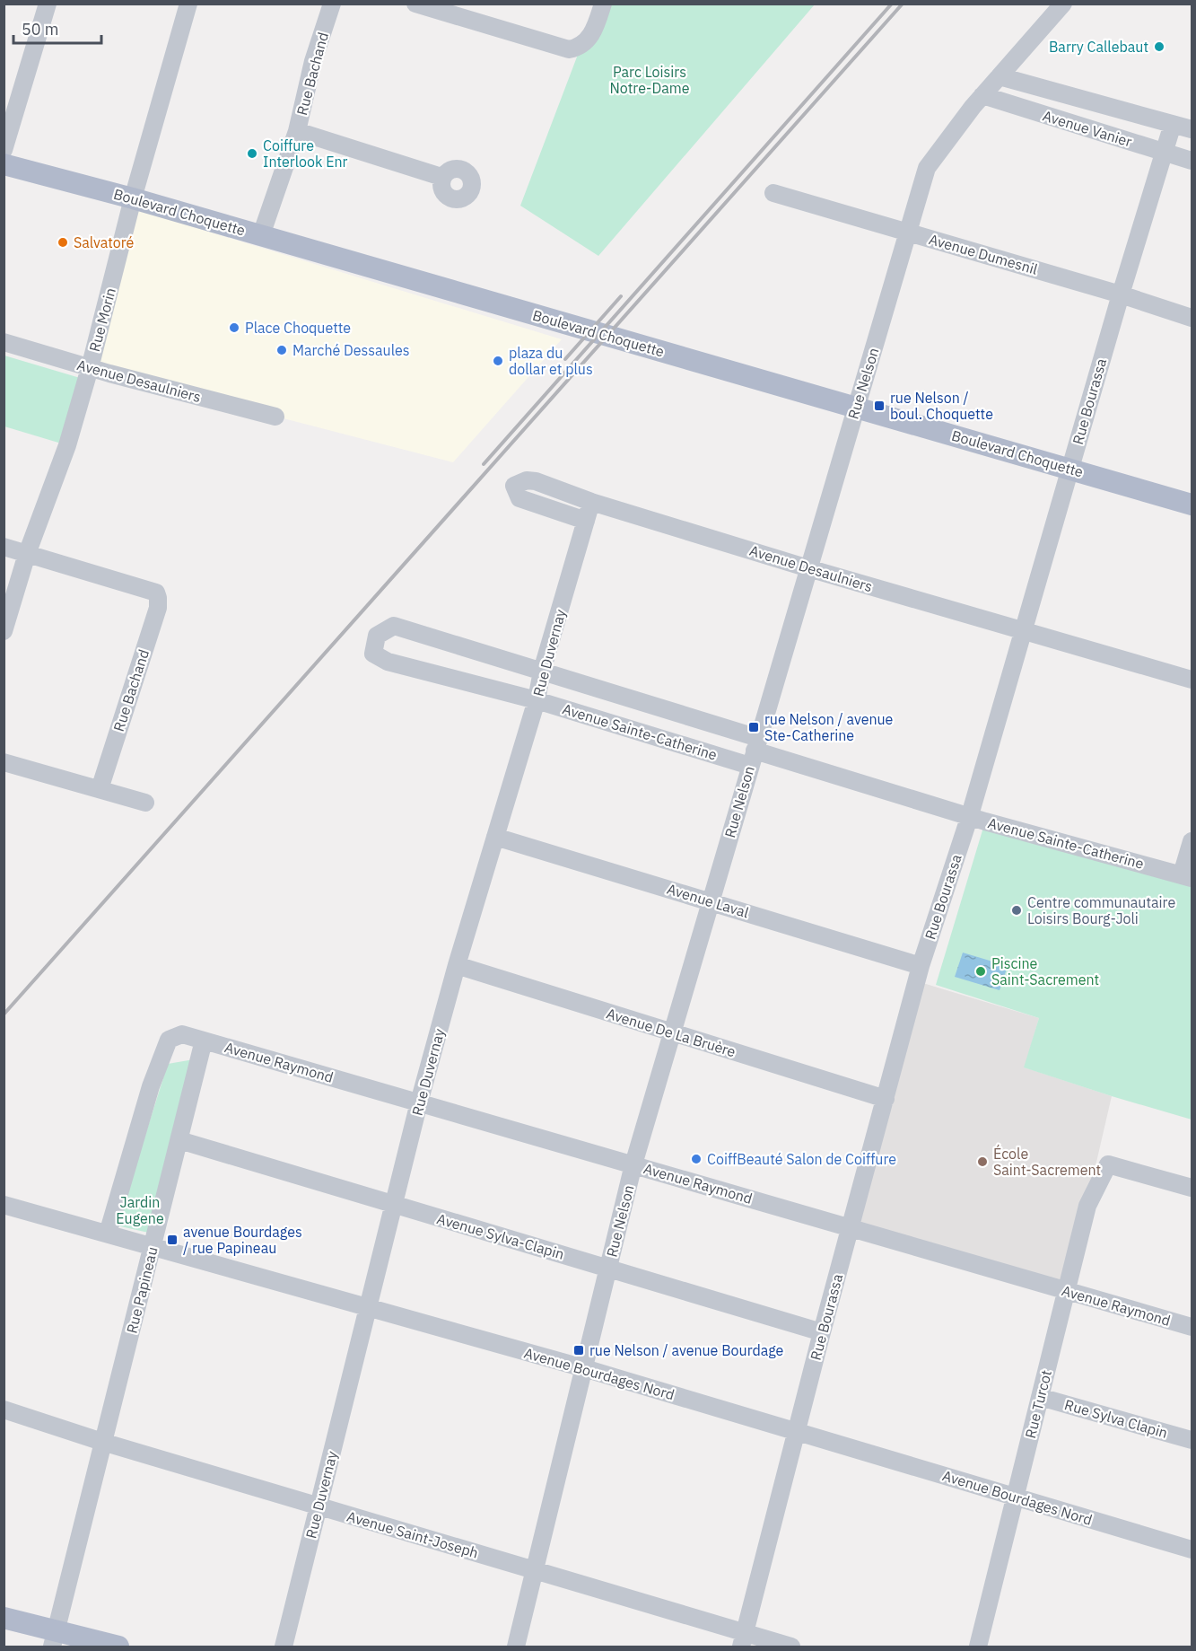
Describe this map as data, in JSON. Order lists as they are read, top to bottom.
{
  "streets": {
    "main road": ["Boulevard Choquette"],
    "street": [
      "Rue Bachand",
      "Avenue Vanier",
      "Avenue Dumesnil",
      "Rue Morin",
      "Avenue Desaulniers",
      "Rue Nelson",
      "Rue Bourassa",
      "Rue Duvernay",
      "Avenue Sainte-Catherine",
      "Avenue Laval",
      "Avenue De La Bruère",
      "Avenue Raymond",
      "Avenue Sylva-Clapin",
      "Rue Papineau",
      "Avenue Bourdages Nord",
      "Rue Turcot",
      "Rue Sylva Clapin",
      "Avenue Saint-Joseph"
    ]
  },
  "crossings": [
    ["Rue Bachand", "Boulevard Choquette"],
    ["Rue Bachand", "Rue Morin"],
    ["Avenue Vanier", "Rue Nelson"],
    ["Avenue Vanier", "Rue Bourassa"],
    ["Boulevard Choquette", "Rue Morin"],
    ["Boulevard Choquette", "Rue Nelson"],
    ["Boulevard Choquette", "Rue Bourassa"],
    ["Avenue Dumesnil", "Rue Nelson"],
    ["Avenue Dumesnil", "Rue Bourassa"],
    ["Rue Morin", "Avenue Desaulniers"],
    ["Avenue Desaulniers", "Rue Nelson"],
    ["Avenue Desaulniers", "Rue Bourassa"],
    ["Avenue Desaulniers", "Rue Duvernay"],
    ["Rue Nelson", "Avenue Sainte-Catherine"],
    ["Rue Nelson", "Avenue Laval"],
    ["Rue Nelson", "Avenue De La Bruère"],
    ["Rue Nelson", "Avenue Raymond"],
    ["Rue Nelson", "Avenue Sylva-Clapin"],
    ["Rue Nelson", "Avenue Bourdages Nord"],
    ["Rue Nelson", "Avenue Saint-Joseph"],
    ["Rue Bourassa", "Avenue Sainte-Catherine"],
    ["Rue Bourassa", "Avenue Laval"],
    ["Rue Bourassa", "Avenue De La Bruère"],
    ["Rue Bourassa", "Avenue Raymond"],
    ["Rue Bourassa", "Avenue Sylva-Clapin"],
    ["Rue Bourassa", "Avenue Bourdages Nord"],
    ["Rue Bourassa", "Avenue Saint-Joseph"],
    ["Rue Duvernay", "Avenue Sainte-Catherine"],
    ["Rue Duvernay", "Avenue Laval"],
    ["Rue Duvernay", "Avenue De La Bruère"],
    ["Rue Duvernay", "Avenue Raymond"],
    ["Rue Duvernay", "Avenue Sylva-Clapin"],
    ["Rue Duvernay", "Avenue Bourdages Nord"],
    ["Rue Duvernay", "Avenue Saint-Joseph"],
    ["Avenue Raymond", "Rue Papineau"],
    ["Avenue Raymond", "Rue Turcot"],
    ["Avenue Sylva-Clapin", "Rue Papineau"],
    ["Rue Papineau", "Avenue Bourdages Nord"],
    ["Rue Papineau", "Avenue Saint-Joseph"],
    ["Avenue Bourdages Nord", "Rue Turcot"],
    ["Rue Turcot", "Rue Sylva Clapin"]
  ],
  "parks": ["Parc Loisirs Notre-Dame", "Jardin Eugene"],
  "places": {
    "other": [
      "Barry Callebaut",
      "Coiffure Interlook Enr",
      "Salvatoré",
      "Place Choquette",
      "Marché Dessaules",
      "plaza du dollar et plus",
      "Centre communautaire Loisirs Bourg-Joli",
      "Piscine Saint-Sacrement",
      "CoiffBeauté Salon de Coiffure",
      "École Saint-Sacrement"
    ],
    "transit": [
      "rue Nelson / boul. Choquette",
      "rue Nelson / avenue Ste-Catherine",
      "avenue Bourdages / rue Papineau",
      "rue Nelson / avenue Bourdage"
    ]
  },
  "scale_bar": "50 m"
}
